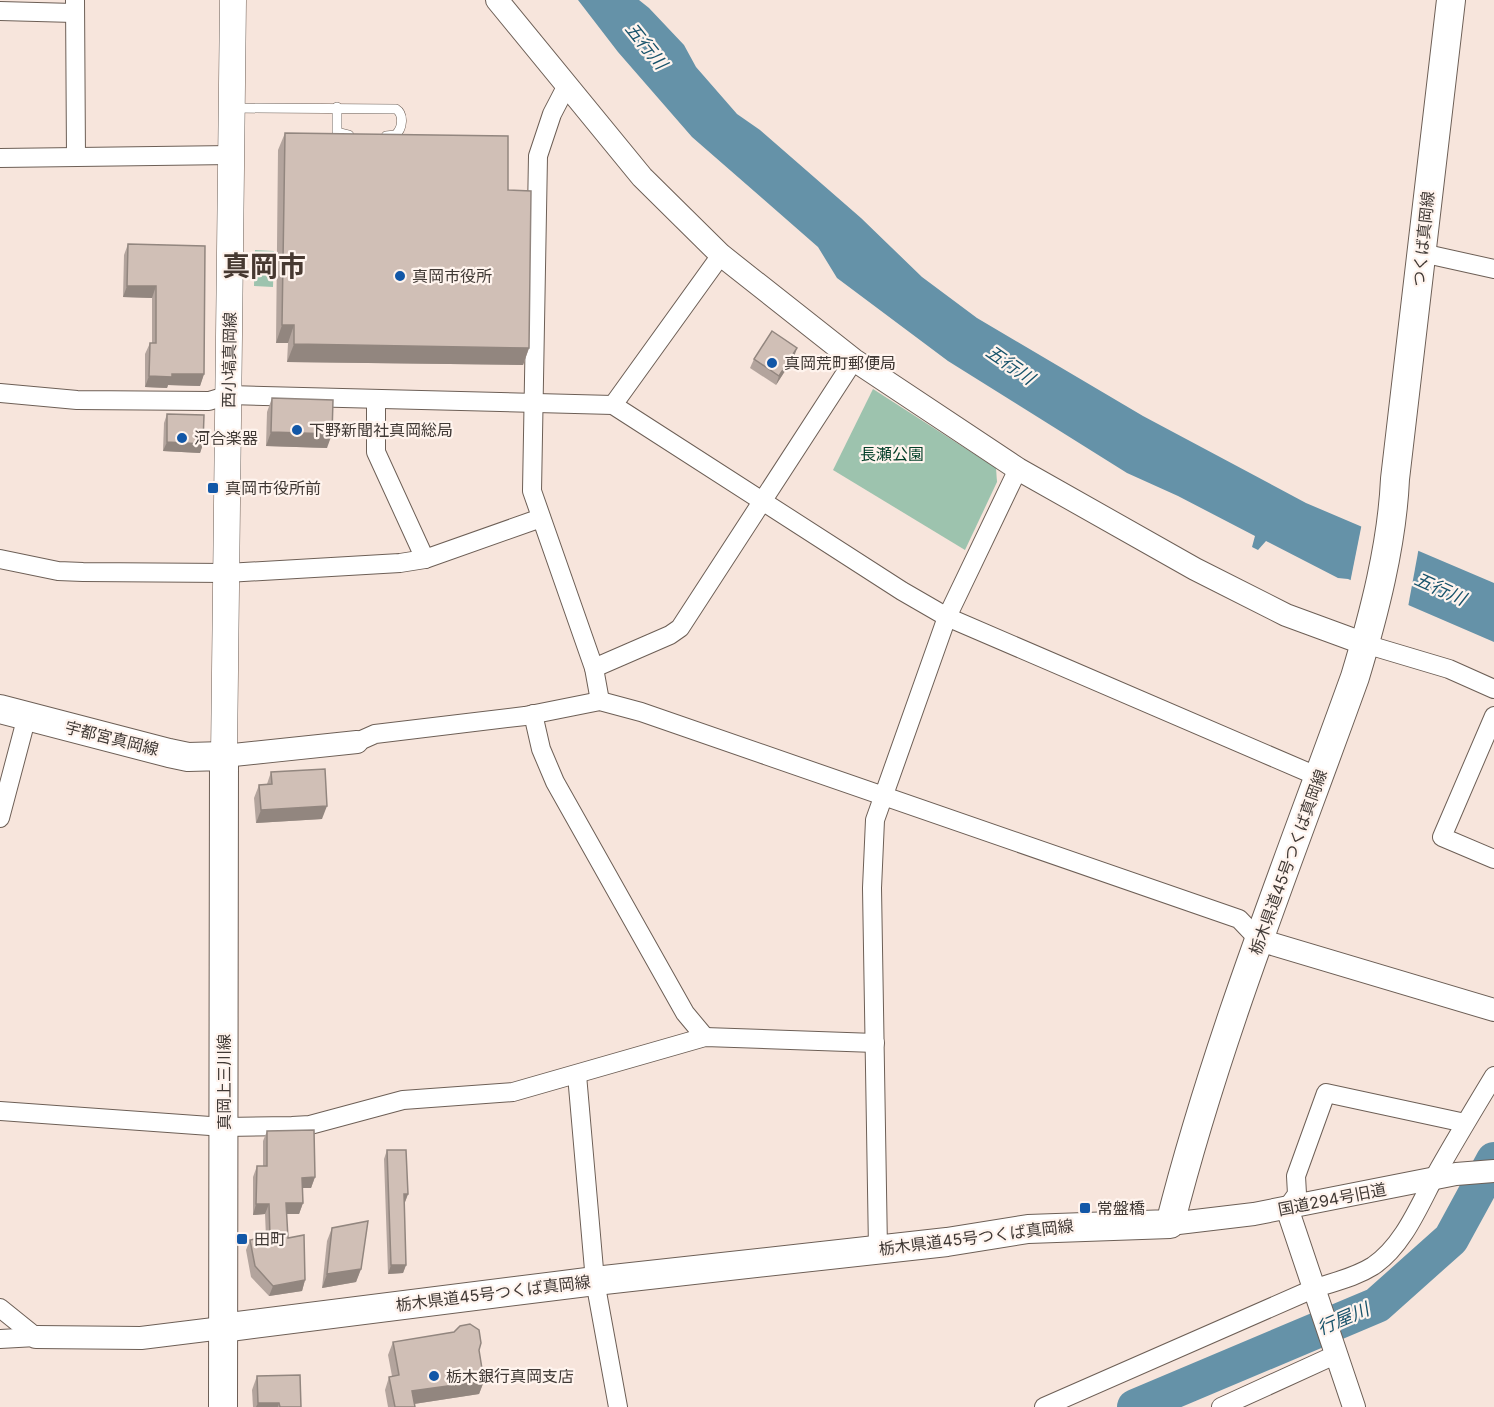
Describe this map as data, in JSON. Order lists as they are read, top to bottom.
{
  "streets": {
    "main road": [
      "つくば真岡線",
      "西小塙真岡線",
      "宇都宮真岡線",
      "栃木県道45号つくば真岡線",
      "真岡上三川線"
    ],
    "street": ["国道294号旧道"]
  },
  "crossings": [
    ["つくば真岡線", "栃木県道45号つくば真岡線"],
    ["西小塙真岡線", "宇都宮真岡線"],
    ["西小塙真岡線", "真岡上三川線"],
    ["宇都宮真岡線", "真岡上三川線"],
    ["栃木県道45号つくば真岡線", "真岡上三川線"],
    ["栃木県道45号つくば真岡線", "国道294号旧道"]
  ],
  "districts": ["真岡市"],
  "water": ["五行川", "行屋川"],
  "parks": ["長瀬公園"],
  "places": {
    "other": [
      "真岡市役所",
      "真岡荒町郵便局",
      "下野新聞社真岡総局",
      "河合楽器",
      "栃木銀行真岡支店"
    ],
    "transit": ["真岡市役所前", "常盤橋", "田町"]
  }
}
